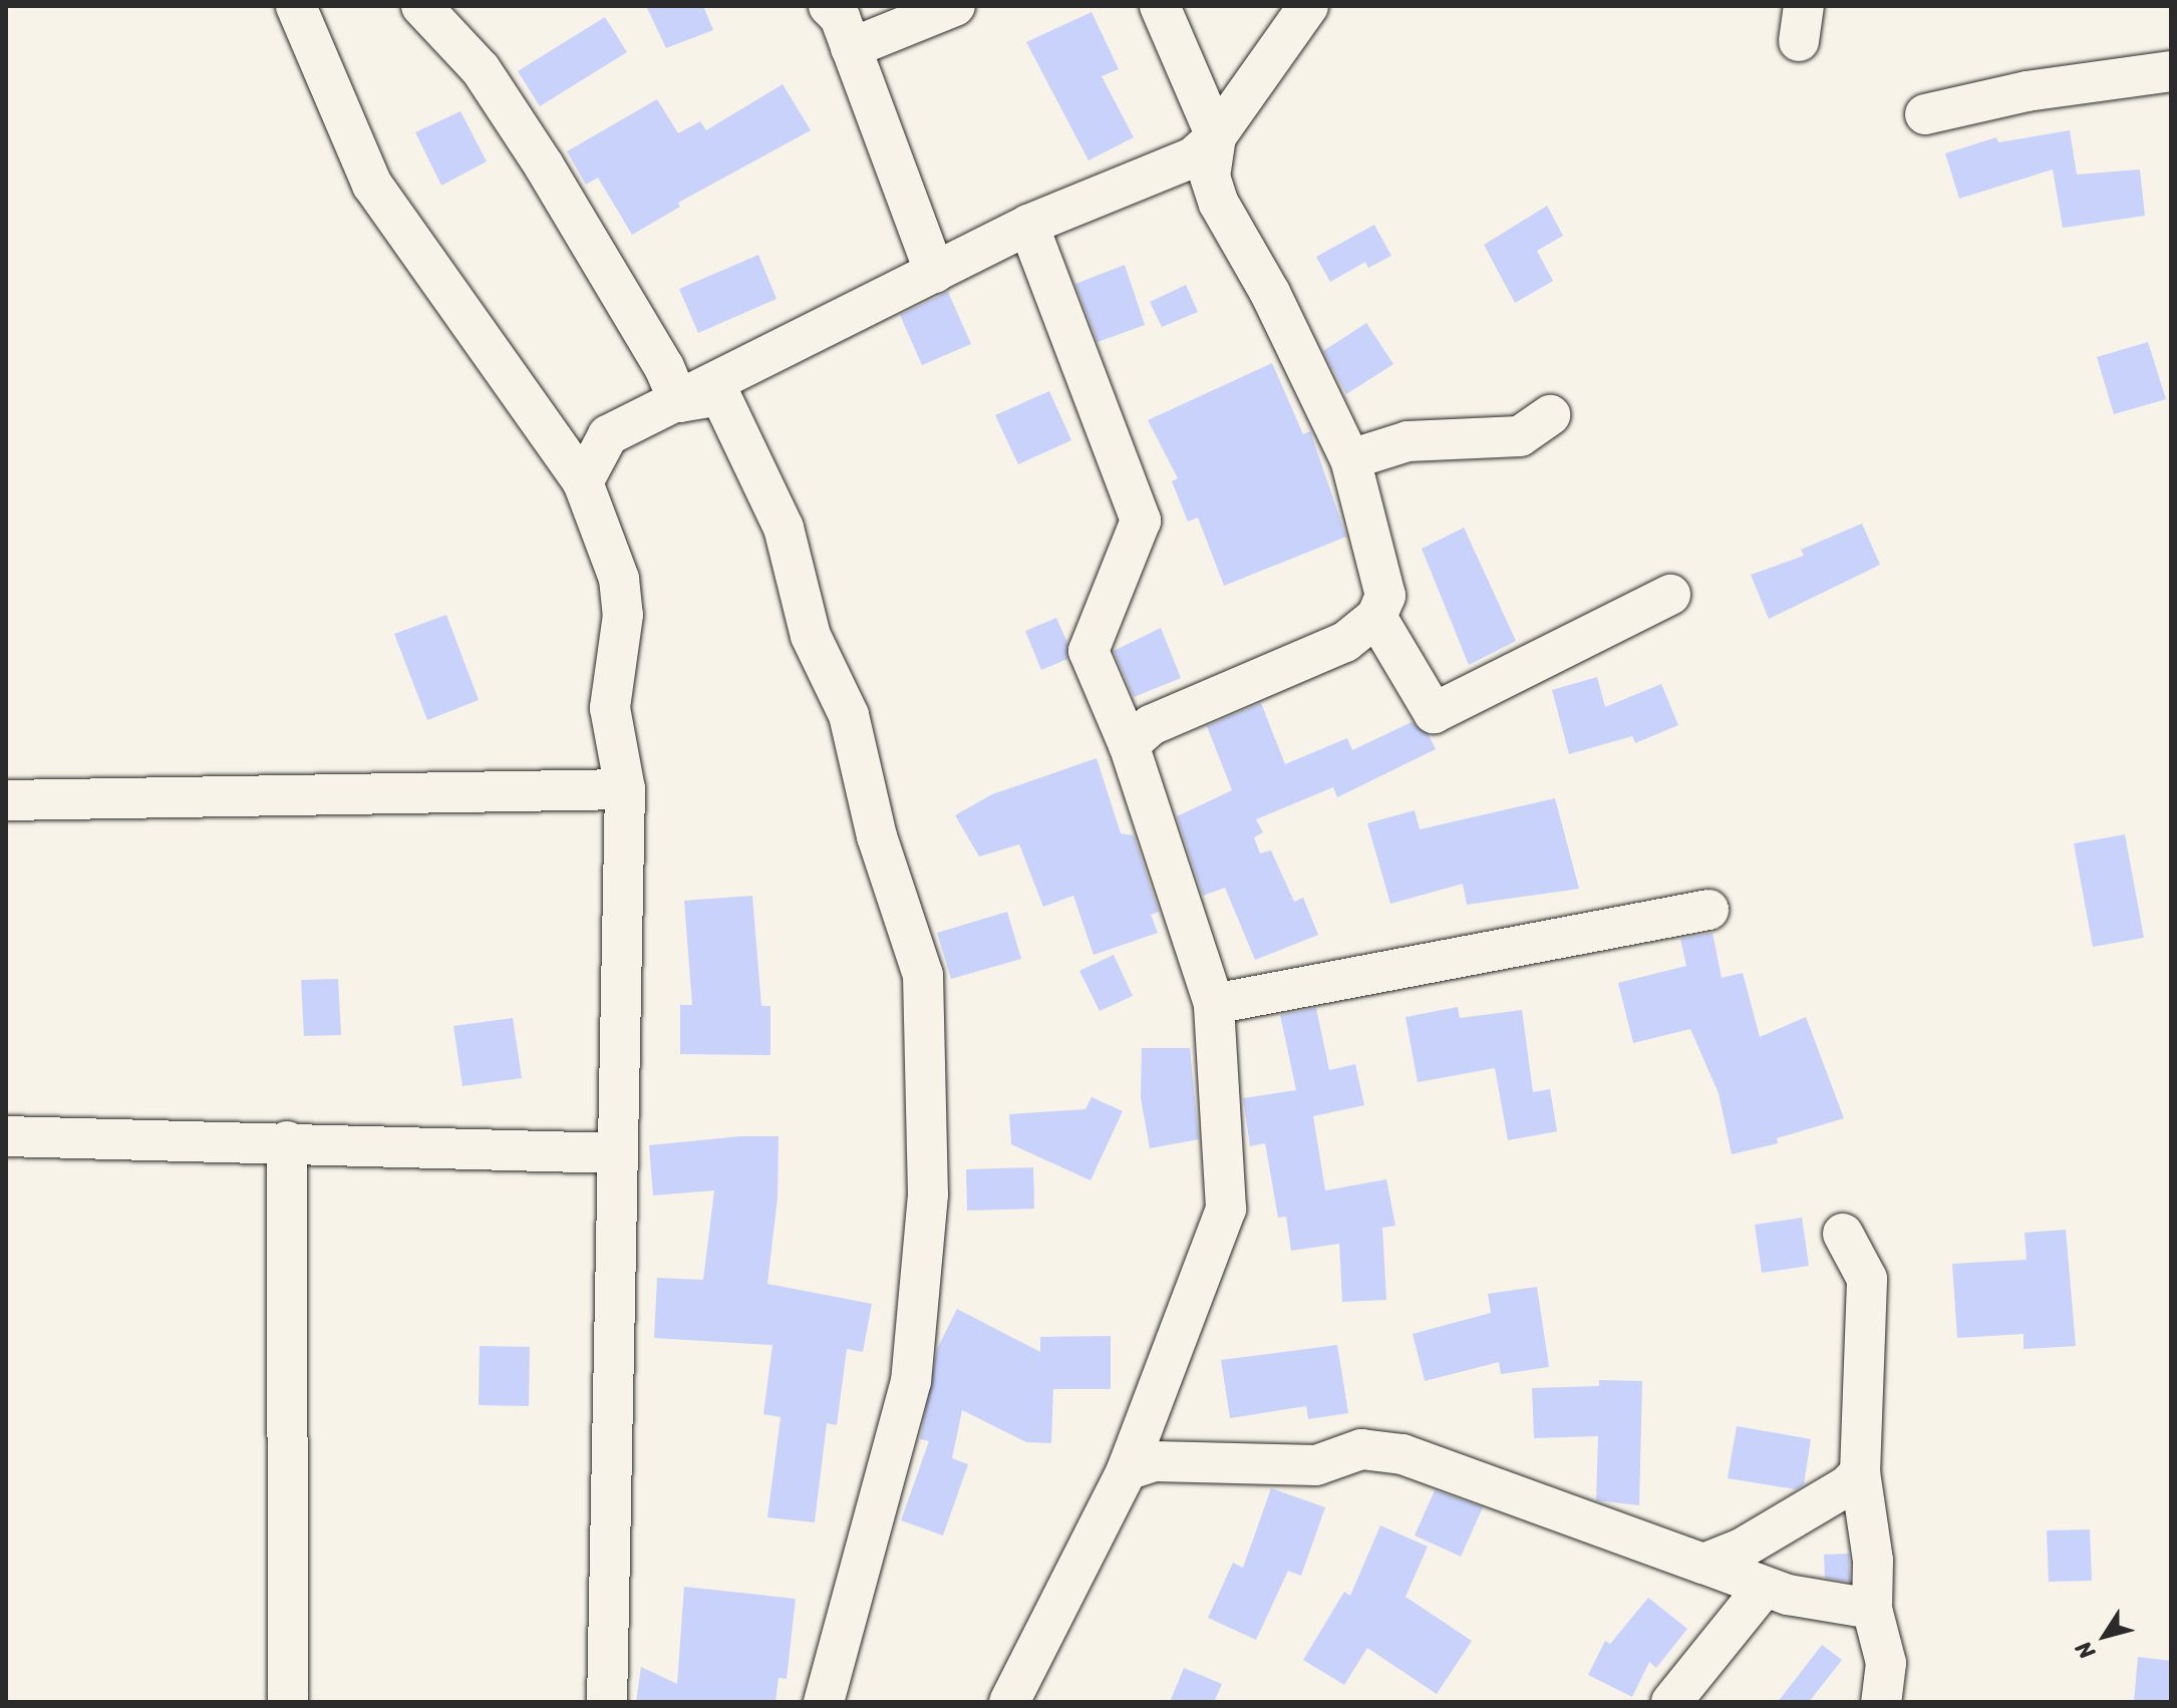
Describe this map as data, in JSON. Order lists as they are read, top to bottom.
{
  "north": "bottom left"
}
